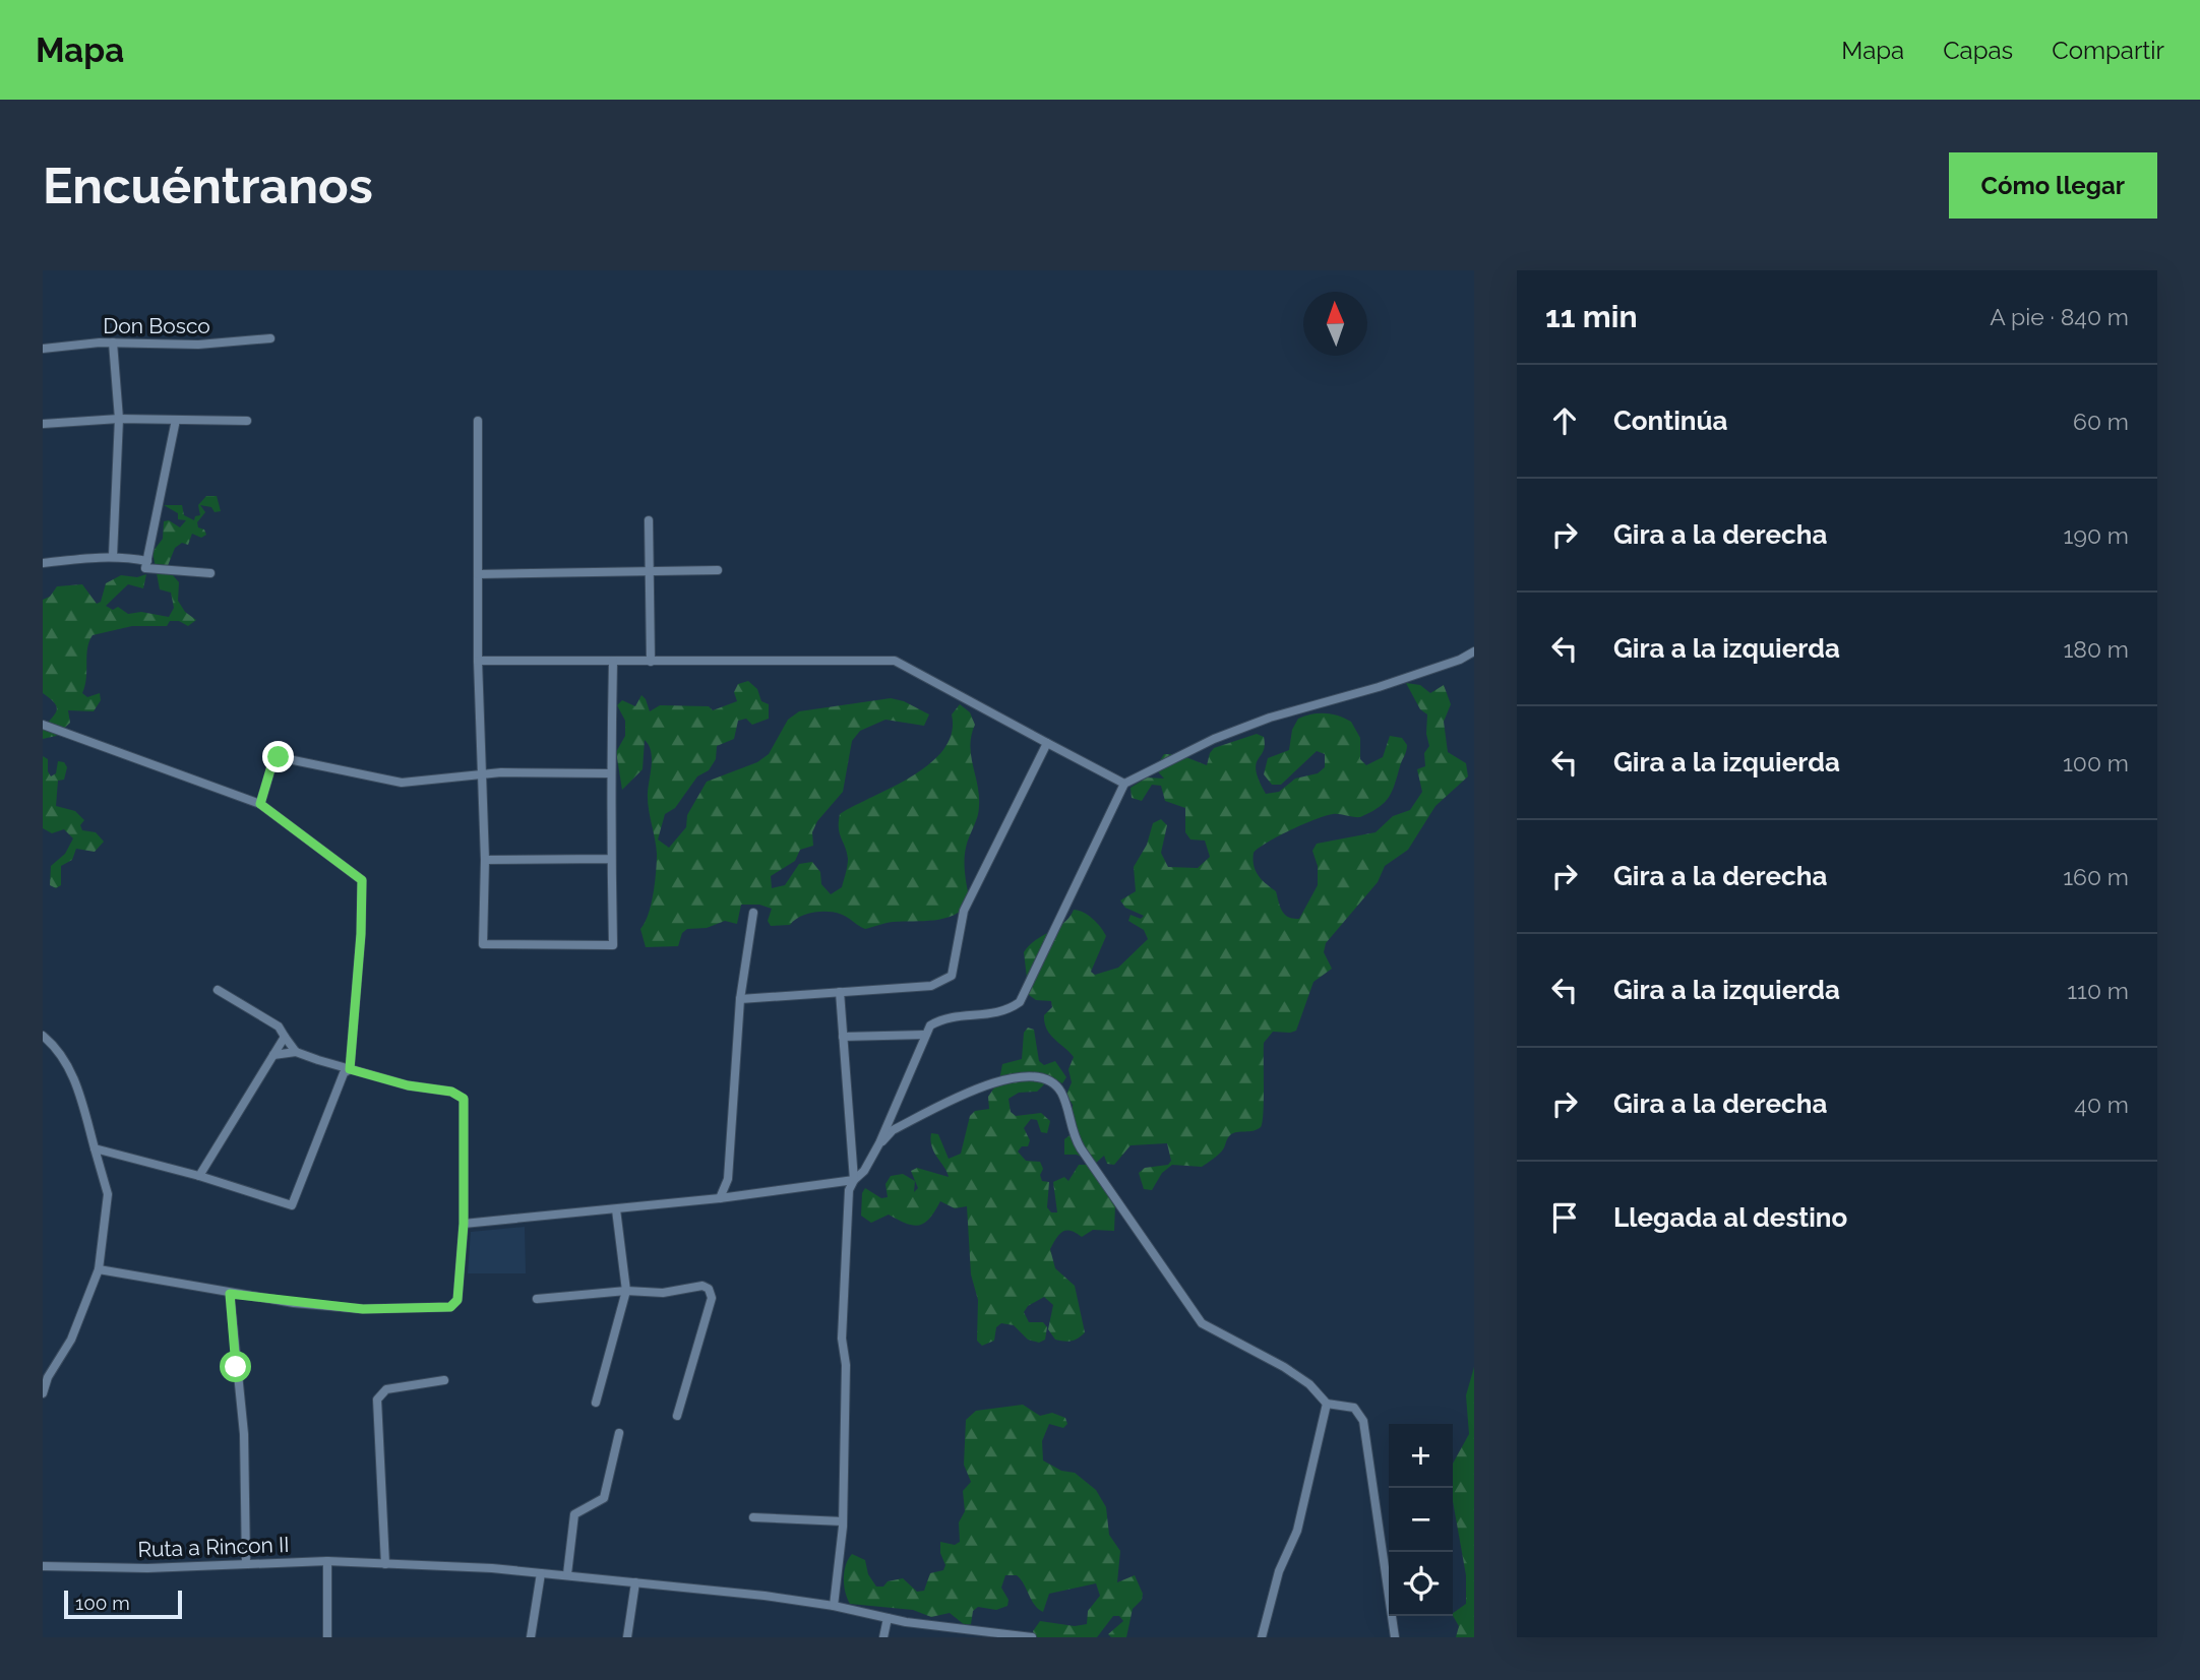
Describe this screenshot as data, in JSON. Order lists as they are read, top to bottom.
{
  "streets": {
    "street": ["Don Bosco", "Ruta a Rincon II"]
  },
  "scale_bar": "100 m",
  "north": "top",
  "page": {
    "header": "Mapa",
    "nav": ["Mapa", "Capas", "Compartir"],
    "buttons": "Cómo llegar",
    "title": "Encuéntranos",
    "heading": ["11 min", "A pie · 840 m"],
    "list": [
      ["Continúa", "60 m"],
      ["Gira a la derecha", "190 m"],
      ["Gira a la izquierda", "180 m"],
      ["Gira a la izquierda", "100 m"],
      ["Gira a la derecha", "160 m"],
      ["Gira a la izquierda", "110 m"],
      ["Gira a la derecha", "40 m"],
      "Llegada al destino"
    ],
    "map_buttons": ["+", "−"],
    "scale": "100 m"
  }
}
